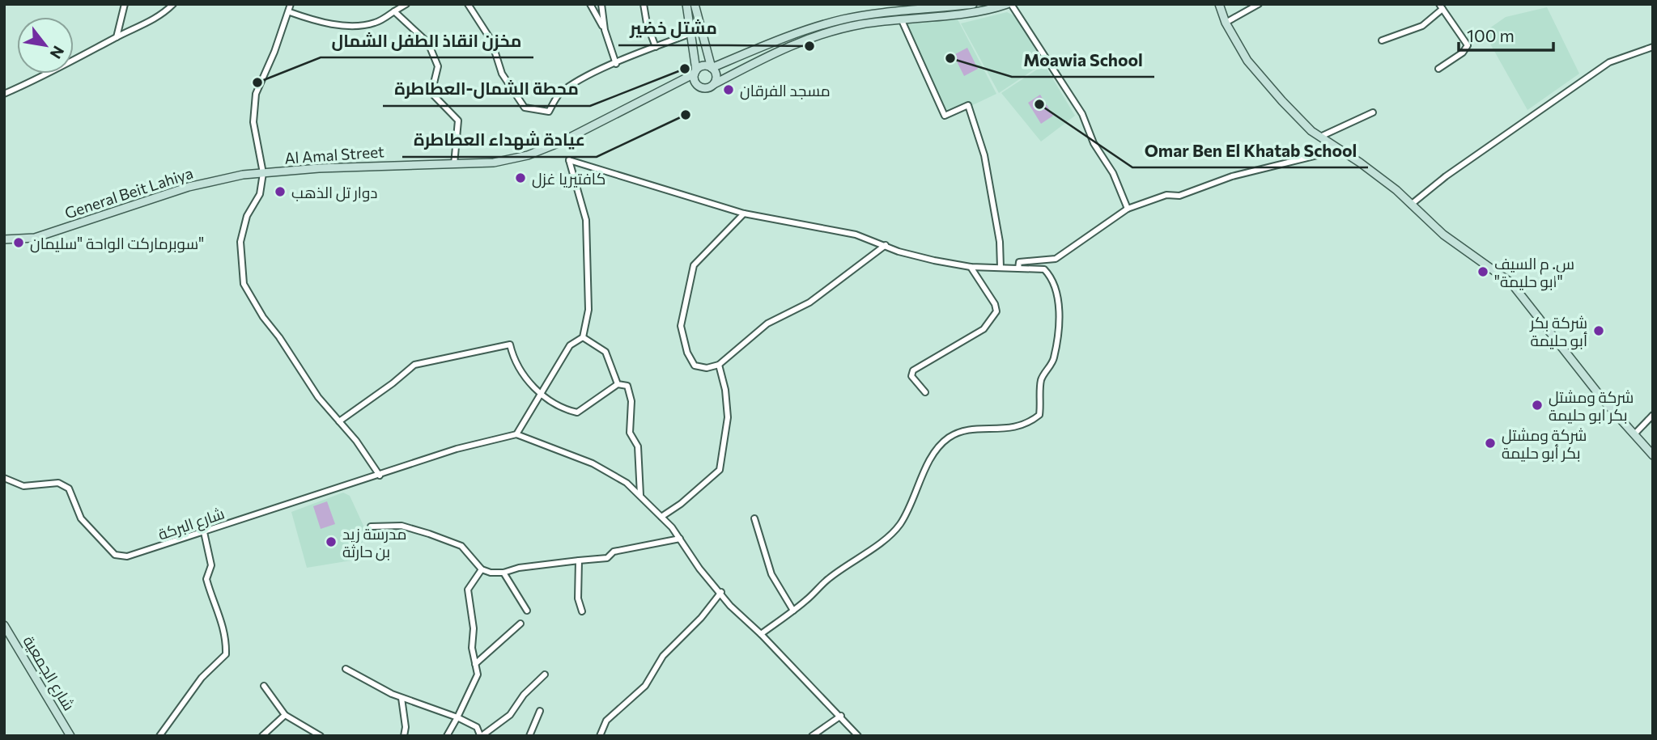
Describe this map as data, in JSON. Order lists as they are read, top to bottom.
{
  "streets": {
    "main road": ["Al Amal Street", "General Beit Lahiya", "شارع الجمعية"],
    "street": ["شارع البركة"]
  },
  "crossings": [
    ["Al Amal Street", "General Beit Lahiya"]
  ],
  "places": [
    "مشتل خضير",
    "Moawia School",
    "محطة الشمال-العطاطرة",
    "مخزن انقاذ الطفل الشمال",
    "مسجد الفرقان",
    "Omar Ben El Khatab School",
    "عيادة شهداء العطاطرة",
    "كافتيريا غزل",
    "دوار تل الذهب",
    "سوبرماركت الواحة \"سليمان\"",
    "س. م السيف \"ابو حليمة\"",
    "شركة بكر أبو حليمة",
    "شركة ومشتل بكر ابو حليمة",
    "شركة ومشتل بكر أبو حليمة",
    "مدرسة زيد بن حارثة"
  ],
  "scale_bar": "100 m",
  "north": "bottom right"
}
